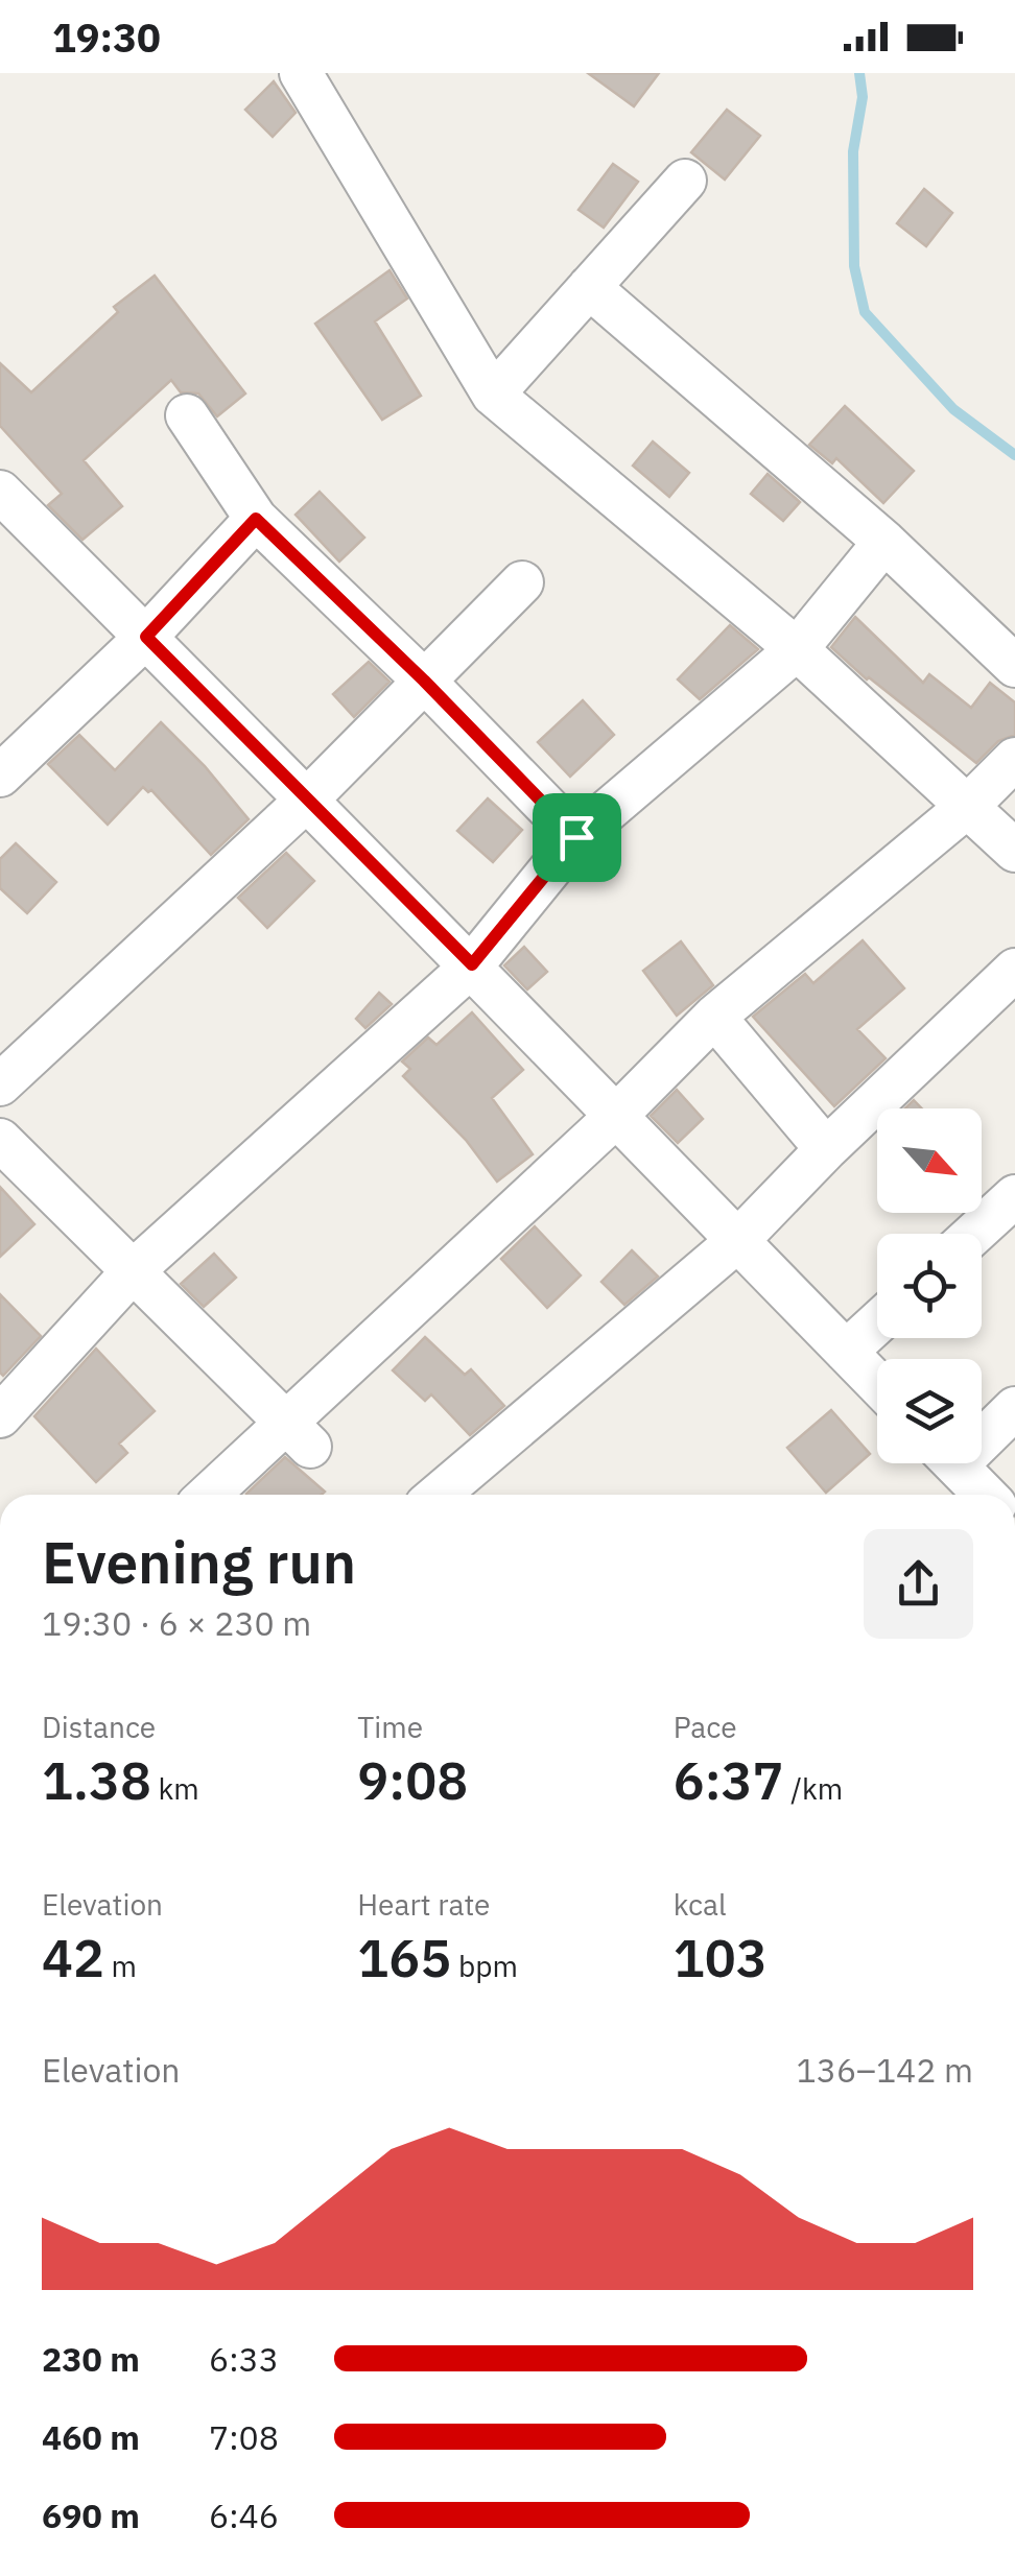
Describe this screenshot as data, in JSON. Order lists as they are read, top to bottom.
{
  "north": "bottom right",
  "page": {
    "status": "19:30",
    "heading": ["Evening run", "19:30 · 6 × 230 m"],
    "stats": [
      ["Distance", "1.38 km"],
      ["Time", "9:08"],
      ["Pace", "6:37 /km"],
      ["Elevation", "42 m"],
      ["Heart rate", "165 bpm"],
      ["kcal", "103"]
    ],
    "chart": ["Elevation", "136–142 m"],
    "list": [
      {
        "name": "230 m",
        "note": "6:33"
      },
      {
        "name": "460 m",
        "note": "7:08"
      },
      {
        "name": "690 m",
        "note": "6:46"
      }
    ]
  }
}
